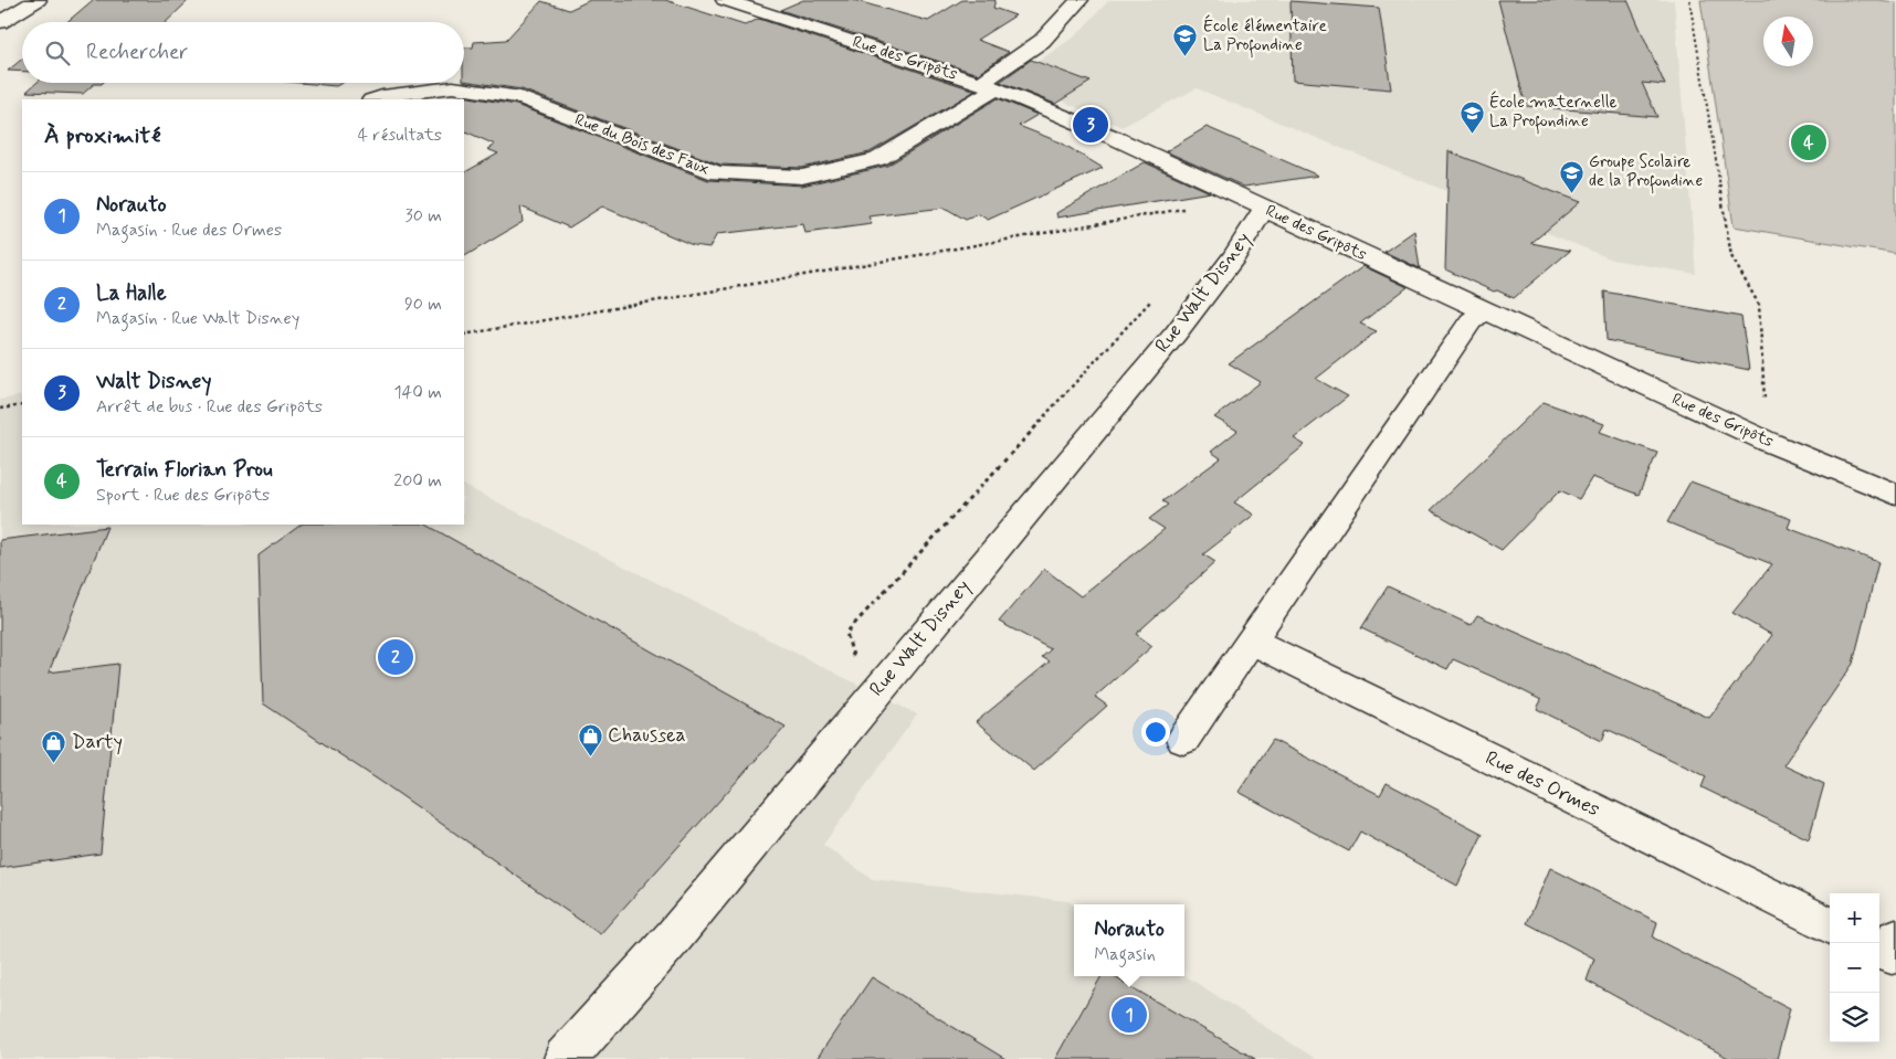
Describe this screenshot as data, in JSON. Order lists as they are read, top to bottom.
{
  "streets": {
    "street": [
      "Rue des Gripôts",
      "Rue du Bois des Faux",
      "Rue Walt Disney",
      "Rue des Ormes"
    ]
  },
  "crossings": [
    ["Rue des Gripôts", "Rue du Bois des Faux"],
    ["Rue des Gripôts", "Rue Walt Disney"]
  ],
  "places": {
    "school or university": ["École élémentaire La Profondine", "École maternelle La Profondine", "Groupe Scolaire de la Profondine"],
    "shop": ["Chaussea", "Darty"]
  },
  "north": "top",
  "page": {
    "search": "Rechercher",
    "heading": ["À proximité", "4 résultats"],
    "pins": [
      "3",
      "4",
      "2",
      "1"
    ],
    "list": [
      {
        "mark": "1",
        "name": "Norauto",
        "note": "Magasin · Rue des Ormes",
        "value": "30 m"
      },
      {
        "mark": "2",
        "name": "La Halle",
        "note": "Magasin · Rue Walt Disney",
        "value": "90 m"
      },
      {
        "mark": "3",
        "name": "Walt Disney",
        "note": "Arrêt de bus · Rue des Gripôts",
        "value": "140 m"
      },
      {
        "mark": "4",
        "name": "Terrain Florian Prou",
        "note": "Sport · Rue des Gripôts",
        "value": "200 m"
      }
    ],
    "map_buttons": ["+", "−"],
    "popup": ["Norauto", "Magasin"]
  }
}
